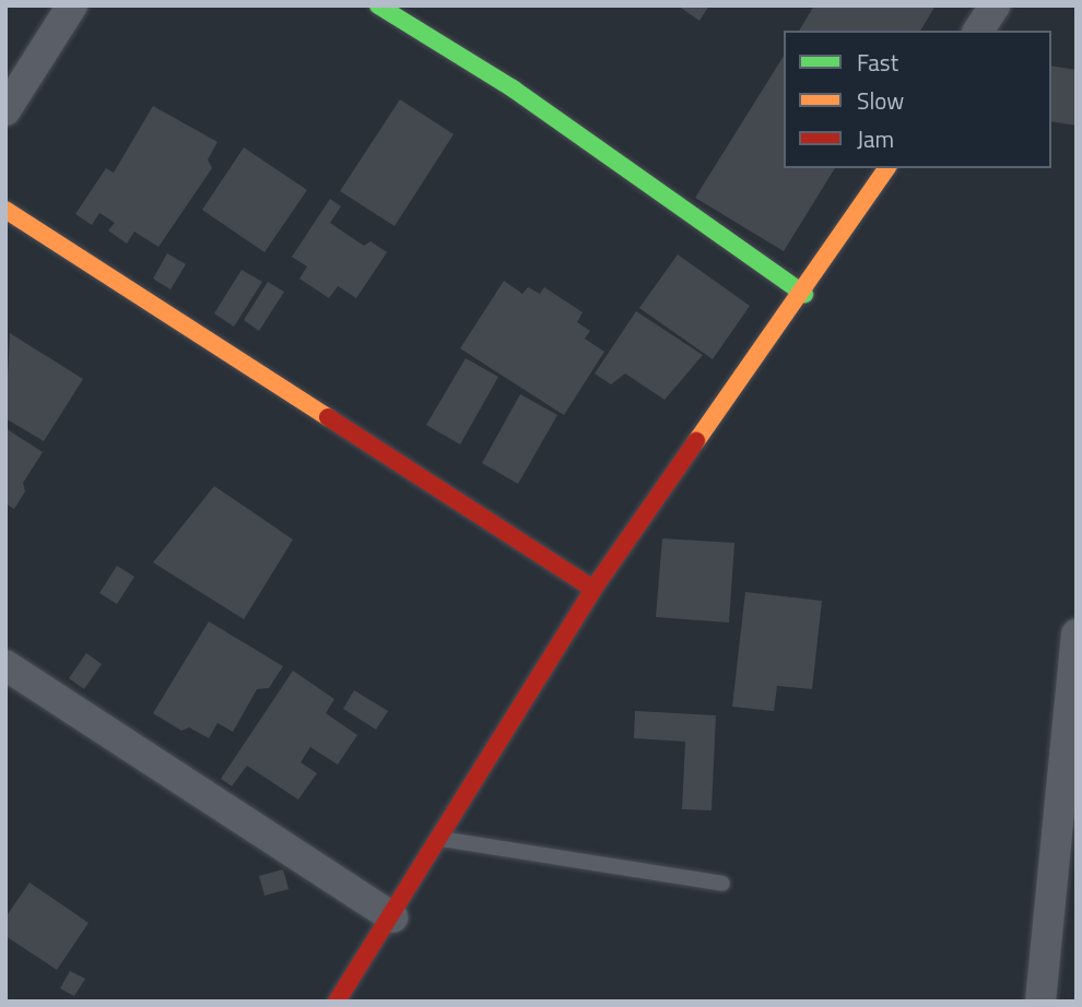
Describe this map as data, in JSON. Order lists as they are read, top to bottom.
{
  "legend": ["Fast", "Slow", "Jam"]
}
